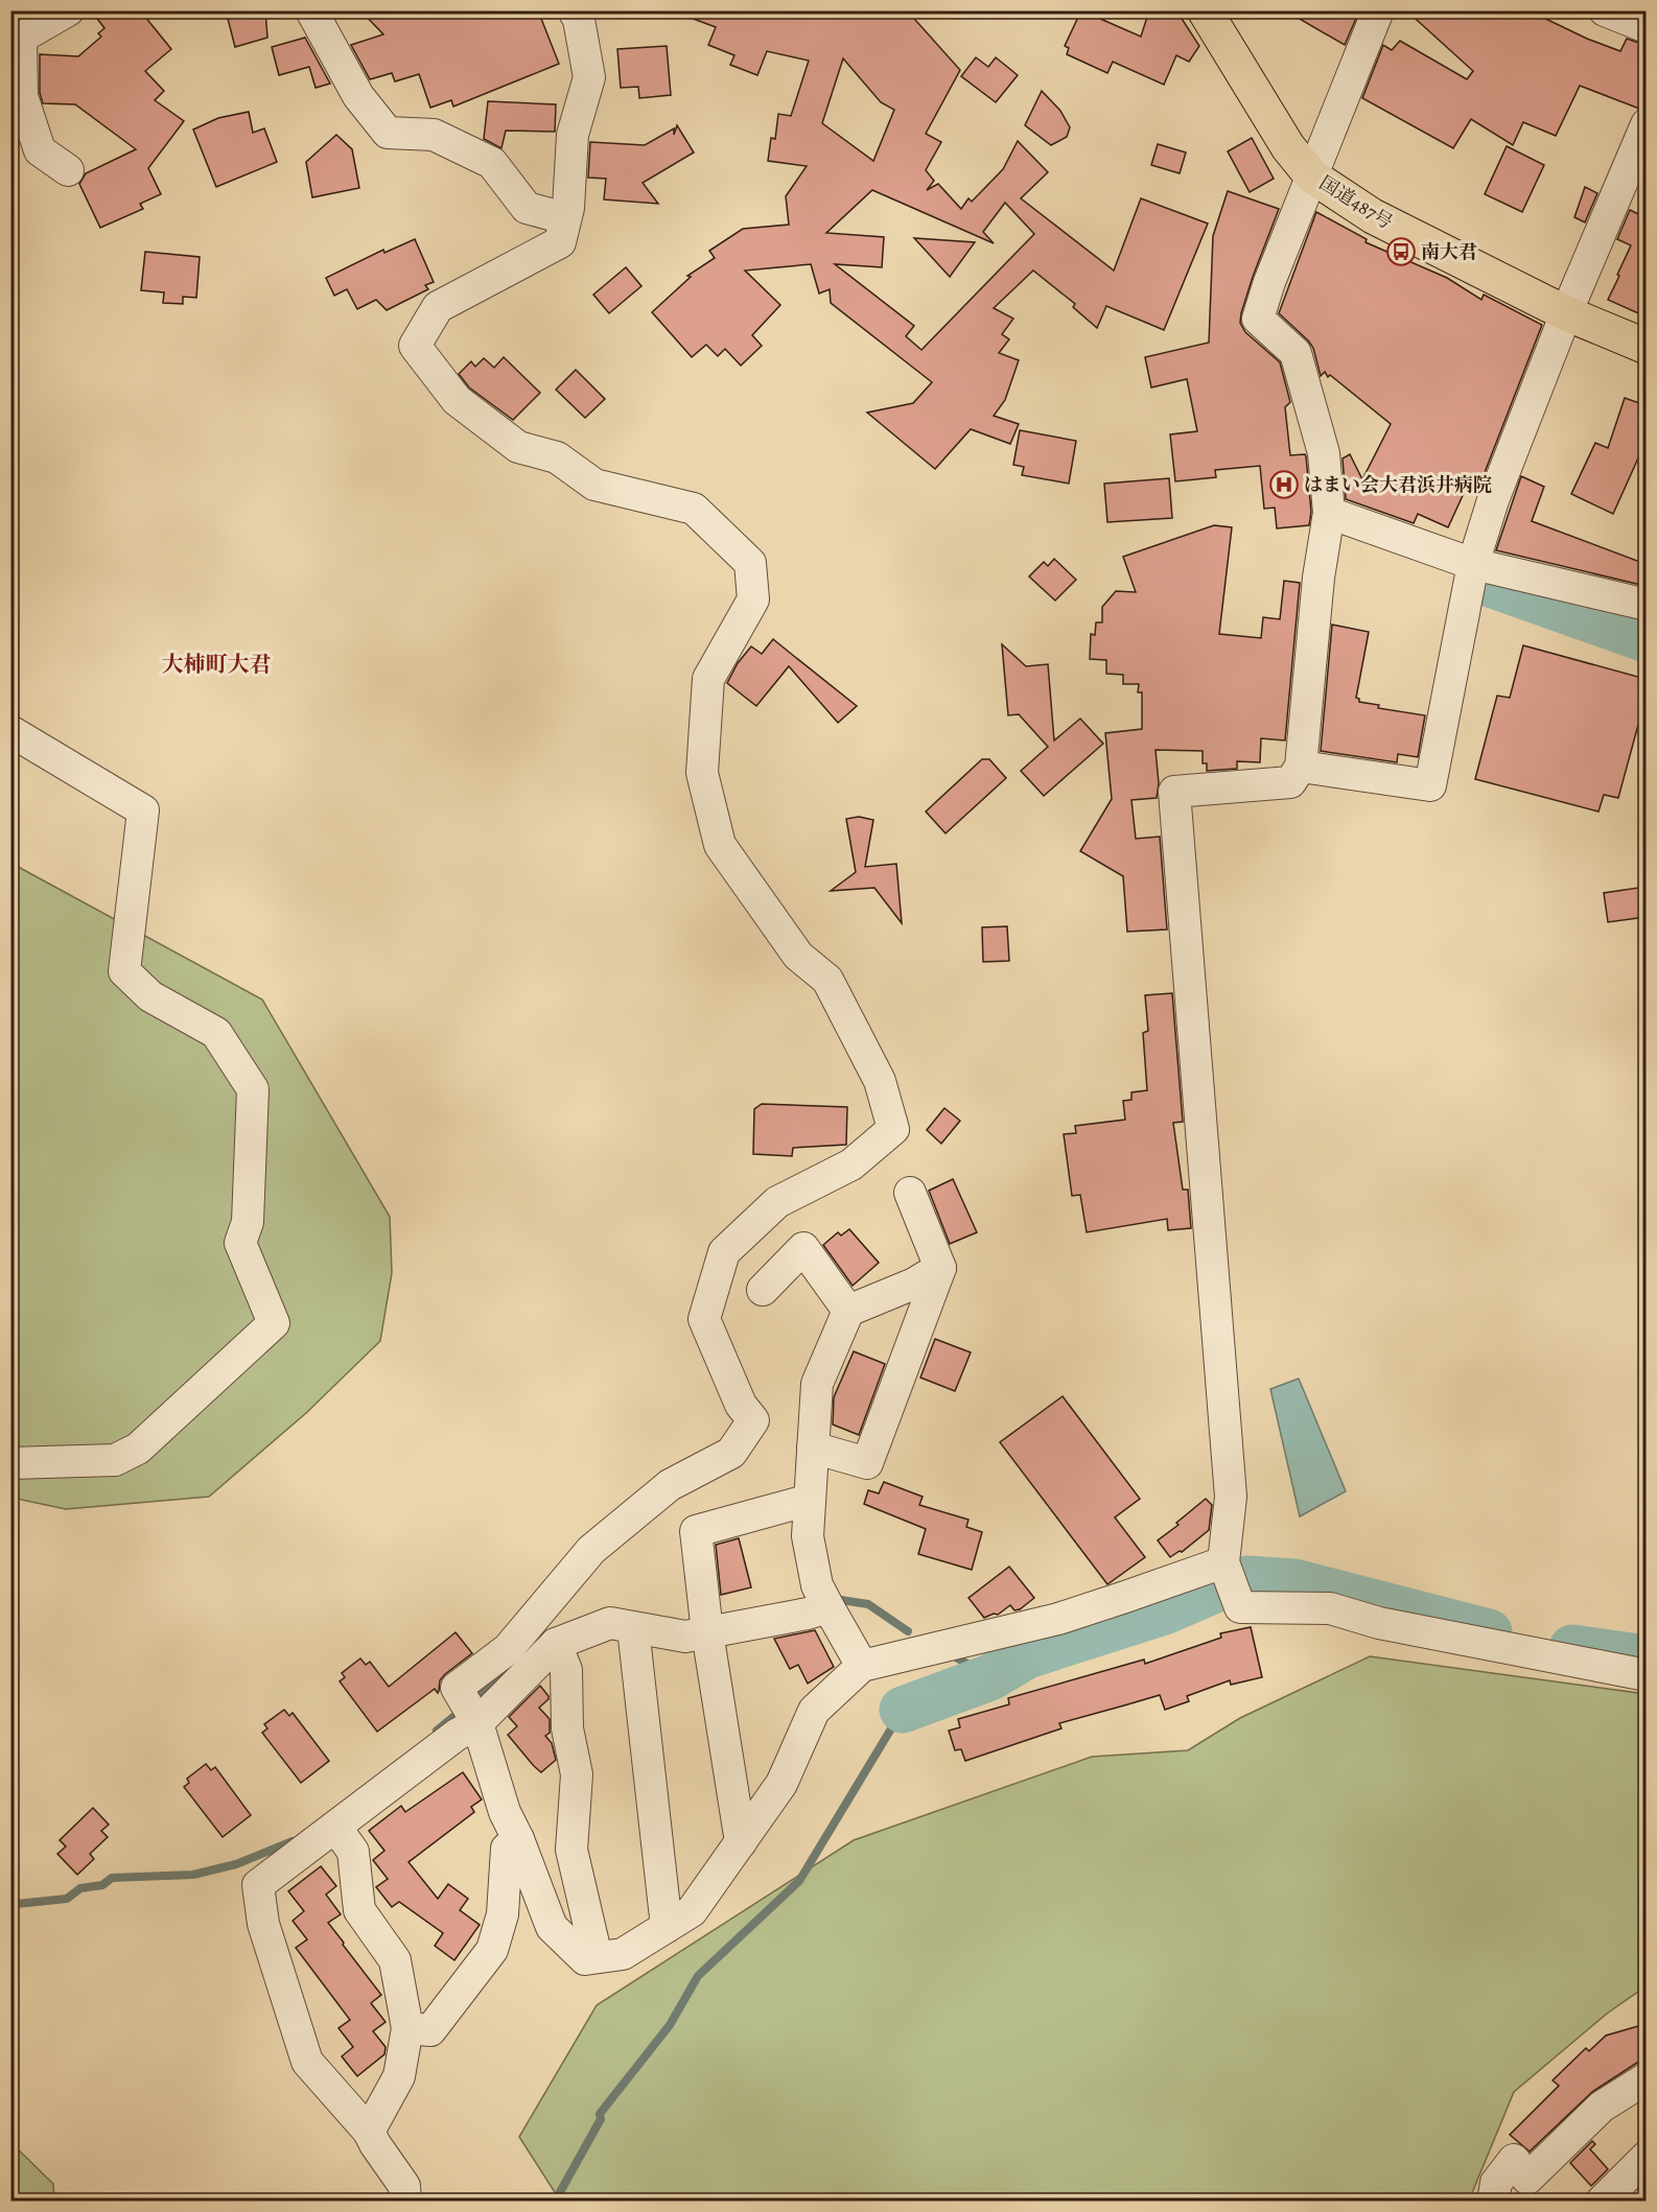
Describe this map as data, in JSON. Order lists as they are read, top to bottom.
{
  "streets": {
    "highway": ["国道487号"]
  },
  "districts": ["大柿町大君"],
  "places": {
    "bus stop": ["南大君"],
    "hospital": ["はまい会大君浜井病院"]
  }
}
